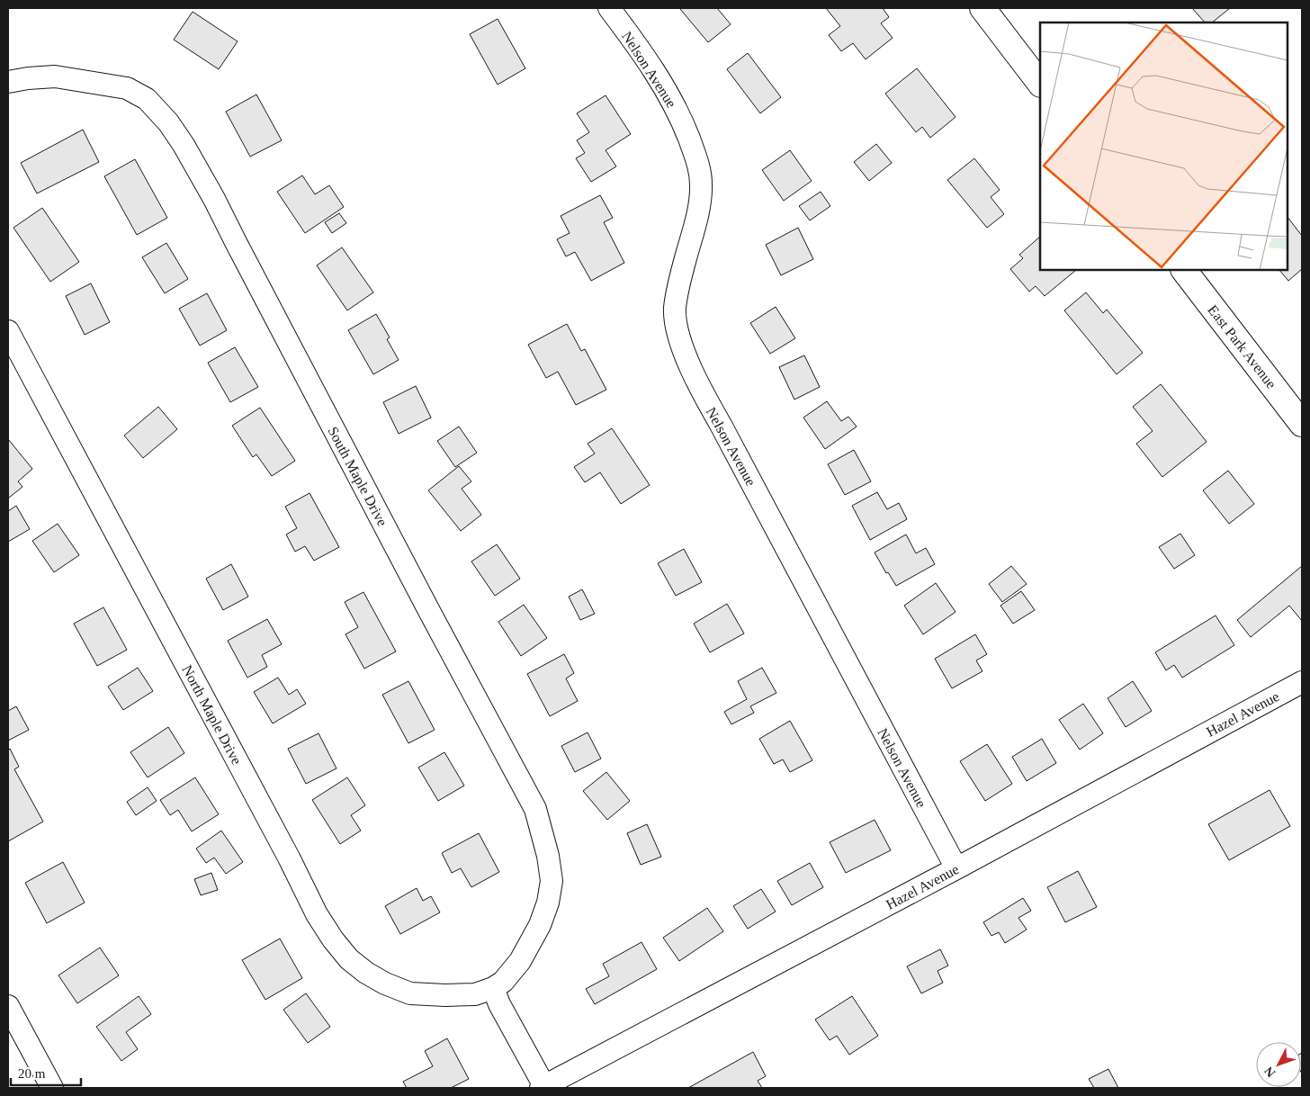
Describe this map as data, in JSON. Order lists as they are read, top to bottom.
{
  "streets": {
    "main road": ["East Park Avenue"],
    "street": [
      "Nelson Avenue",
      "South Maple Drive",
      "Hazel Avenue",
      "North Maple Drive"
    ]
  },
  "crossings": [
    ["Nelson Avenue", "Hazel Avenue"],
    ["South Maple Drive", "North Maple Drive"]
  ],
  "scale_bar": "20 m",
  "north": "bottom left"
}
